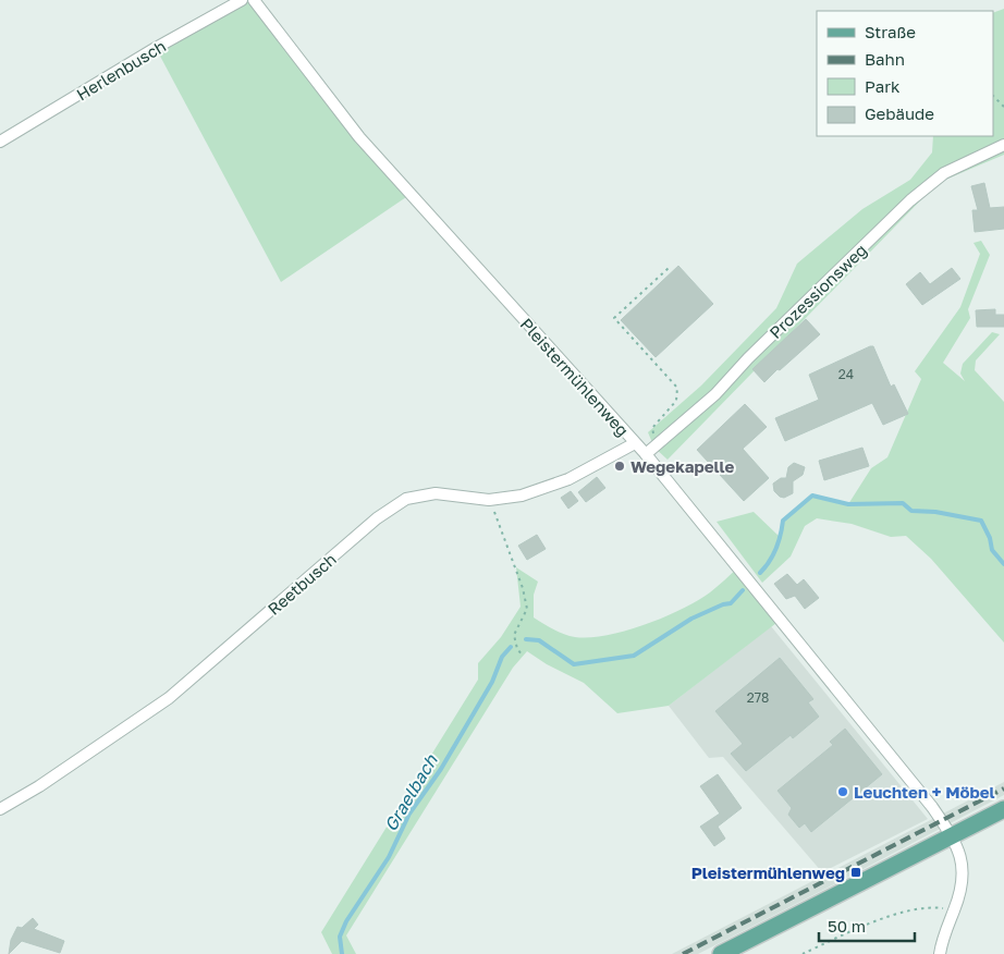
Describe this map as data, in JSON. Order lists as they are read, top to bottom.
{
  "streets": {
    "street": [
      "Herlenbusch",
      "Prozessionsweg",
      "Pleistermühlenweg",
      "Reetbusch"
    ]
  },
  "crossings": [
    ["Prozessionsweg", "Pleistermühlenweg"],
    ["Pleistermühlenweg", "Reetbusch"]
  ],
  "water": ["Graelbach"],
  "places": {
    "other": ["Wegekapelle", "Leuchten + Möbel"],
    "transit": ["Pleistermühlenweg"]
  },
  "house_numbers": ["24", "278"],
  "legend": [
    "Straße",
    "Bahn",
    "Park",
    "Gebäude"
  ],
  "scale_bar": "50 m"
}
